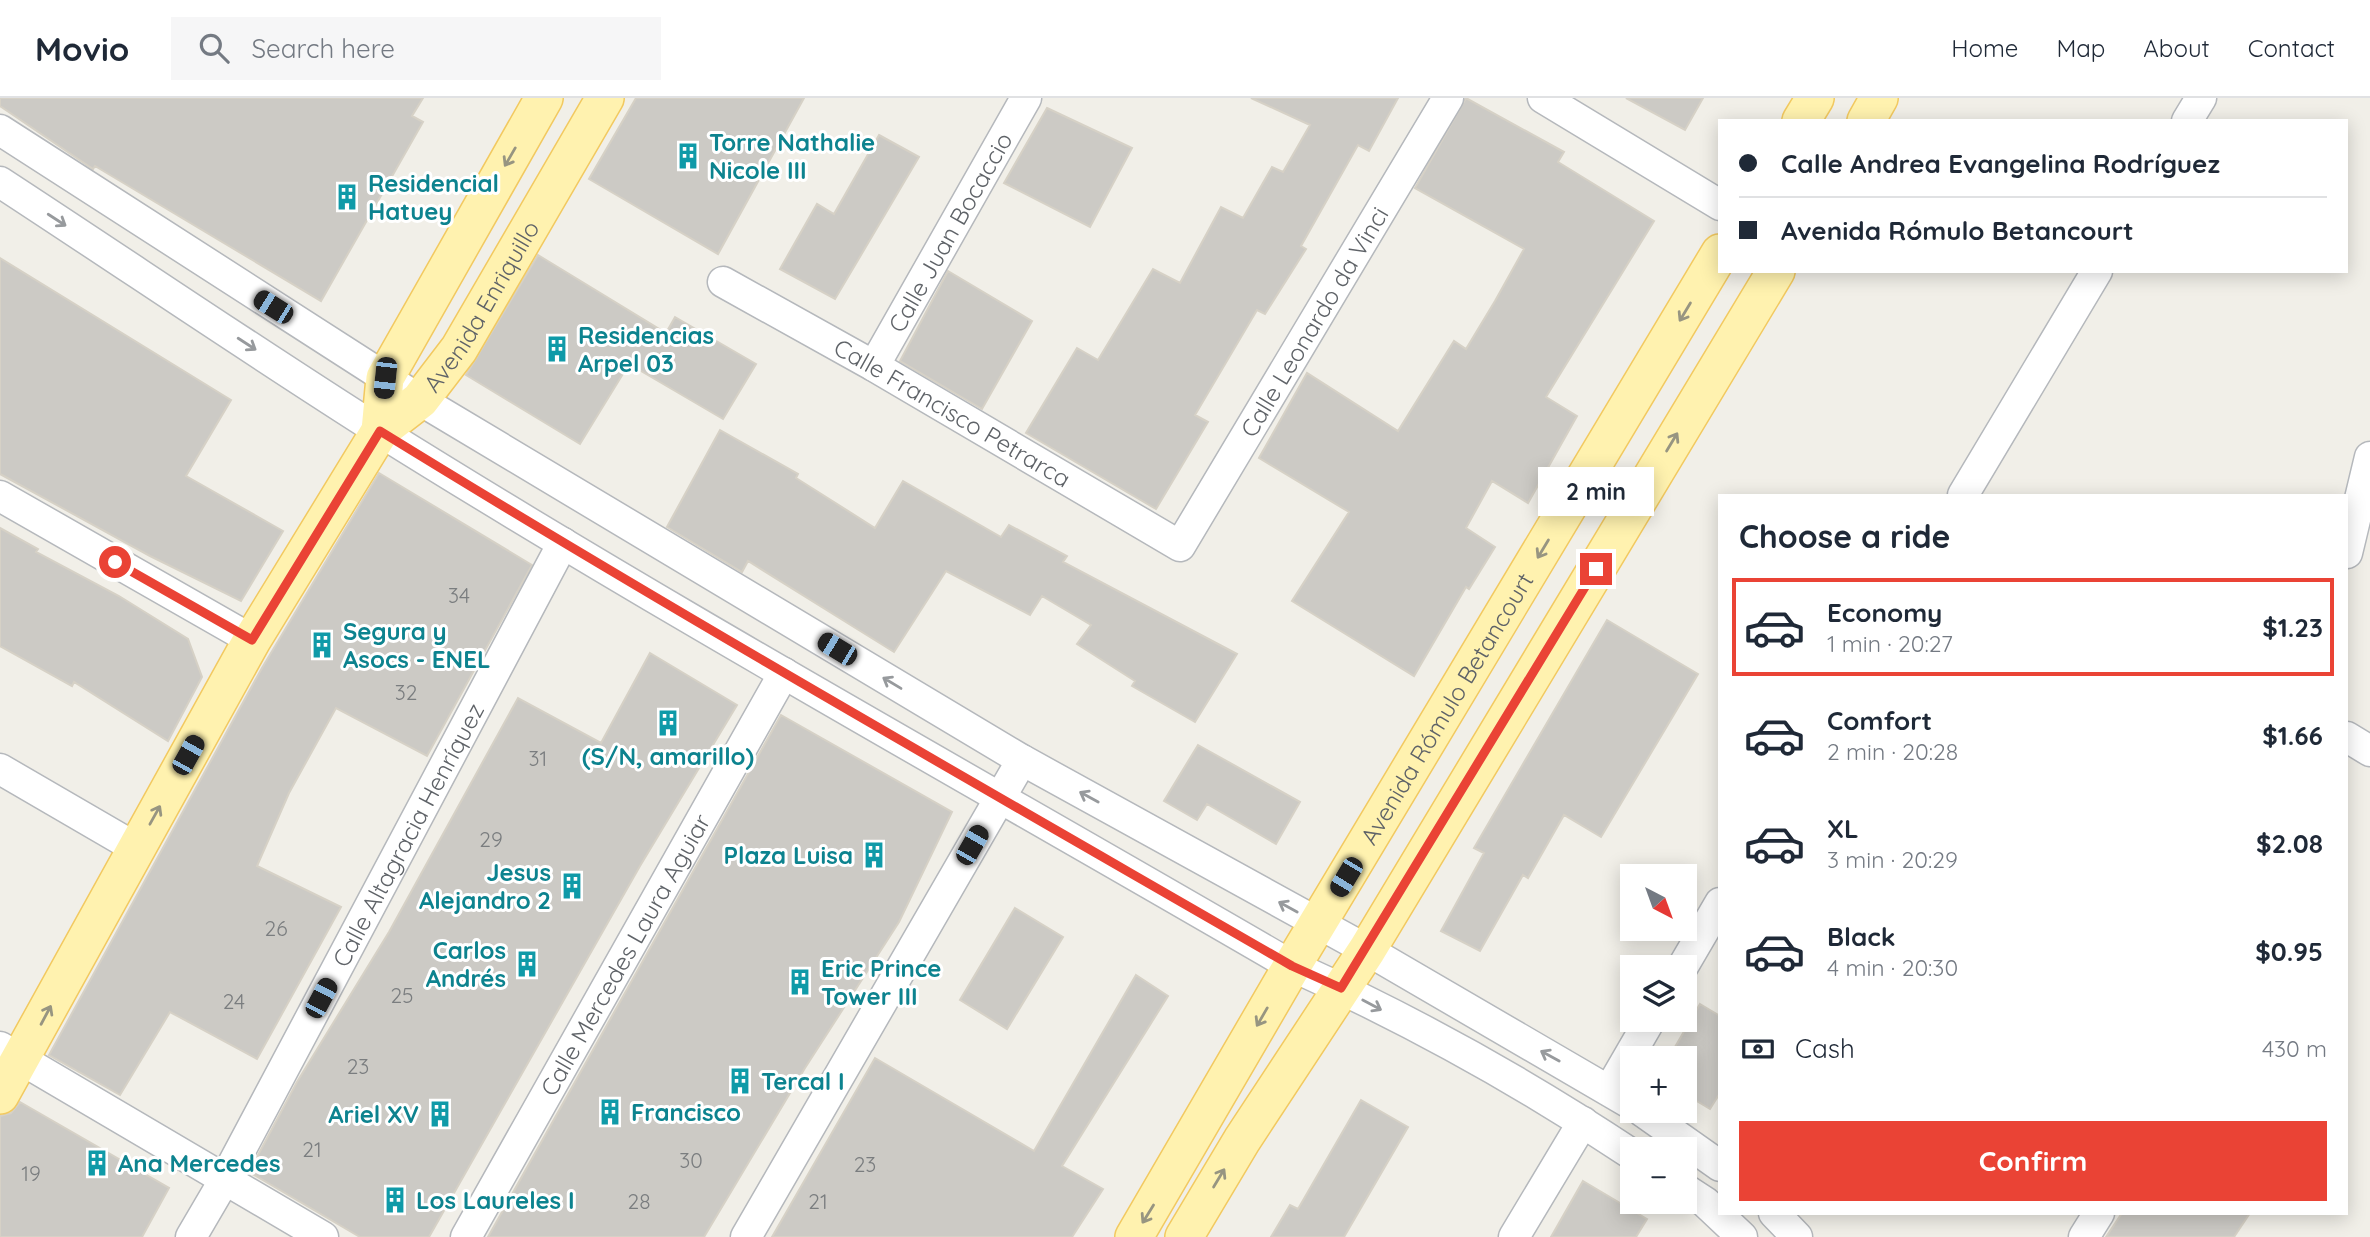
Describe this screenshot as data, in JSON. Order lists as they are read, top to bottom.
{
  "streets": {
    "main road": ["Avenida Enriquillo", "Avenida Rómulo Betancourt"],
    "street": [
      "Calle Juan Bocaccio",
      "Calle Leonardo da Vinci",
      "Calle Francisco Petrarca",
      "Calle Altagracia Henríquez",
      "Calle Mercedes Laura Aguiar"
    ]
  },
  "crossings": [
    ["Calle Juan Bocaccio", "Calle Francisco Petrarca"],
    ["Calle Leonardo da Vinci", "Calle Francisco Petrarca"]
  ],
  "places": {
    "building": [
      "Torre Nathalie Nicole III",
      "Residencial Hatuey",
      "Residencias Arpel 03",
      "Segura y Asocs - ENEL",
      "(S/N, amarillo)",
      "Plaza Luisa",
      "Jesus Alejandro 2",
      "Carlos Andrés",
      "Eric Prince Tower III",
      "Tercal I",
      "Francisco",
      "Ariel XV",
      "Ana Mercedes",
      "Los Laureles I"
    ]
  },
  "house_numbers": [
    "34",
    "32",
    "31",
    "29",
    "26",
    "25",
    "24",
    "23",
    "21",
    "30",
    "23",
    "19",
    "28",
    "21"
  ],
  "north": "bottom right",
  "page": {
    "header": "Movio",
    "search": "Search here",
    "nav": [
      "Home",
      "Map",
      "About",
      "Contact"
    ],
    "banner": ["Calle Andrea Evangelina Rodríguez", "Avenida Rómulo Betancourt"],
    "bubble": "2 min",
    "heading": "Choose a ride",
    "list": [
      {
        "name": "Economy",
        "note": "1 min · 20:27",
        "value": "$1.23"
      },
      {
        "name": "Comfort",
        "note": "2 min · 20:28",
        "value": "$1.66"
      },
      {
        "name": "XL",
        "note": "3 min · 20:29",
        "value": "$2.08"
      },
      {
        "name": "Black",
        "note": "4 min · 20:30",
        "value": "$0.95"
      }
    ],
    "map_buttons": ["+", "−"],
    "pay": ["Cash", "430 m"],
    "buttons": "Confirm"
  }
}
